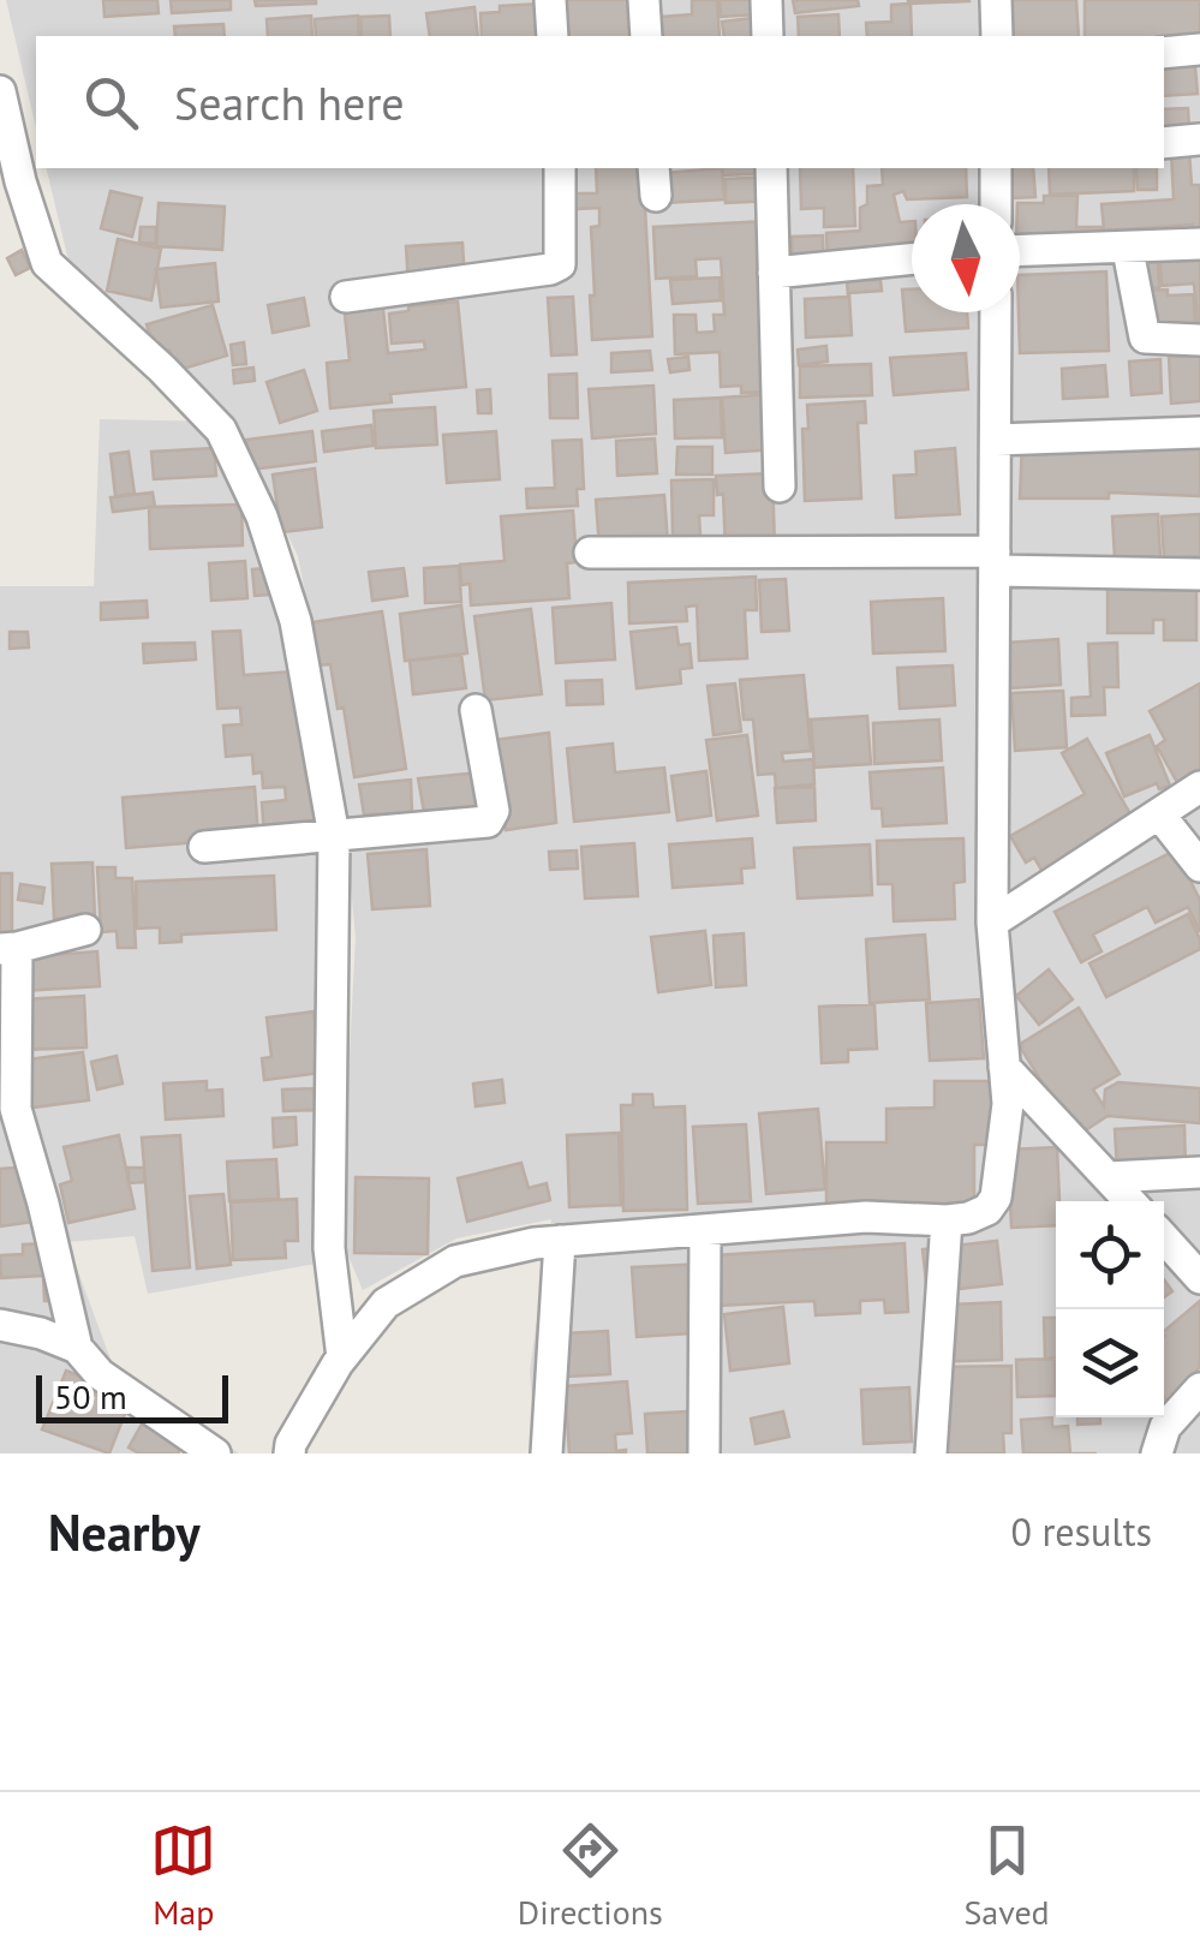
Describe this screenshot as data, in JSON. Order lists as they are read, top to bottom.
{
  "scale_bar": "50 m",
  "north": "bottom",
  "page": {
    "search": "Search here",
    "scale": "50 m",
    "heading": ["Nearby", "0 results"],
    "nav": ["Map", "Directions", "Saved"]
  }
}
